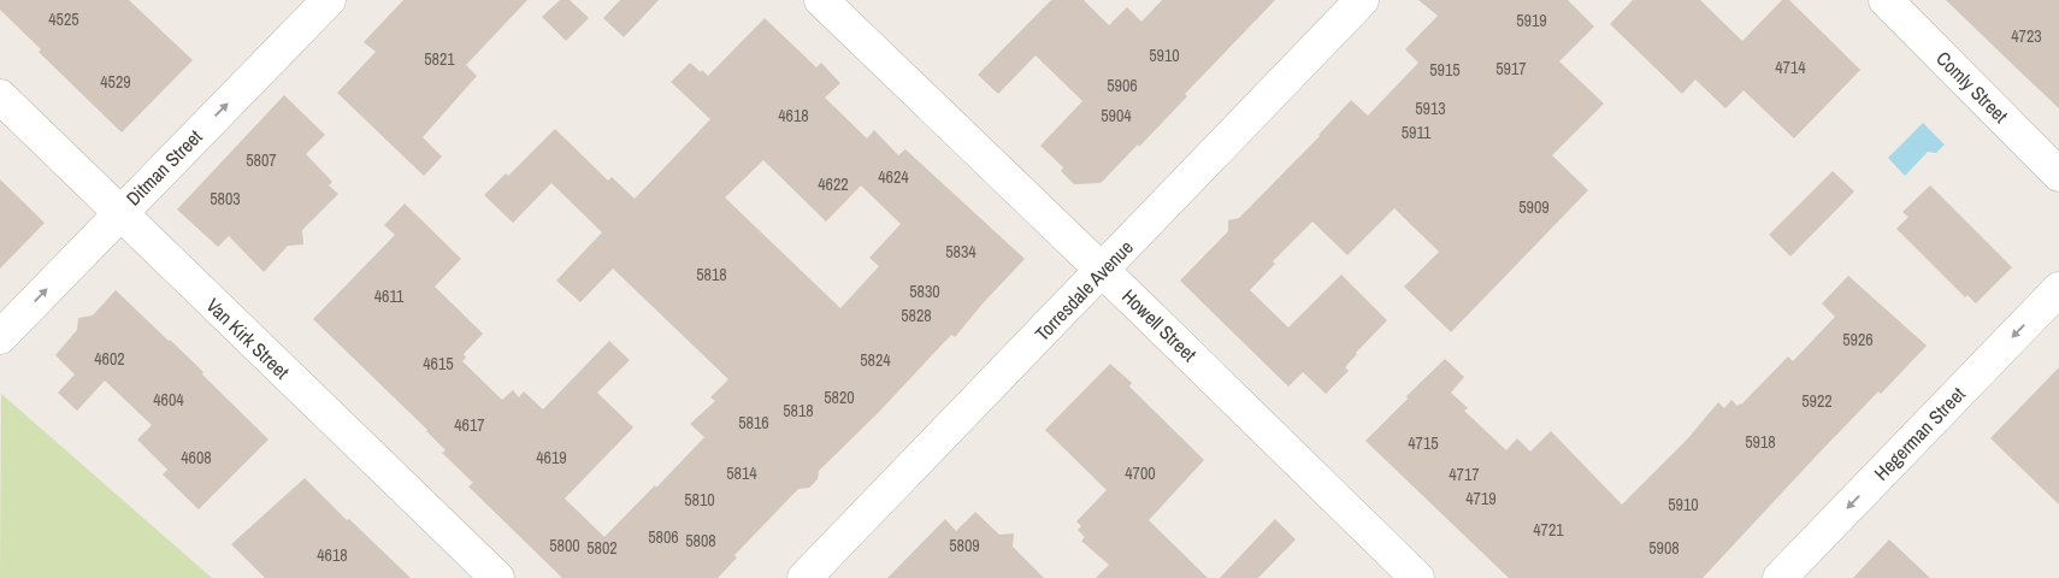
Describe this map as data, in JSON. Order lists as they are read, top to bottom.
{
  "streets": {
    "street": [
      "Comly Street",
      "Ditman Street",
      "Torresdale Avenue",
      "Howell Street",
      "Van Kirk Street",
      "Hegerman Street"
    ]
  },
  "crossings": [
    ["Ditman Street", "Van Kirk Street"],
    ["Torresdale Avenue", "Howell Street"]
  ],
  "one_way": ["Ditman Street", "Hegerman Street"],
  "house_numbers": [
    "4525",
    "5919",
    "4723",
    "5910",
    "5821",
    "4714",
    "5917",
    "5915",
    "4529",
    "5906",
    "5913",
    "4618",
    "5904",
    "5911",
    "5807",
    "4624",
    "4622",
    "5803",
    "5909",
    "5834",
    "5818",
    "5830",
    "4611",
    "5828",
    "5926",
    "4602",
    "5824",
    "4615",
    "5820",
    "4604",
    "5922",
    "5818",
    "5816",
    "4617",
    "5918",
    "4715",
    "4608",
    "4619",
    "5814",
    "4700",
    "4717",
    "4719",
    "5810",
    "5910",
    "4721",
    "5806",
    "5808",
    "5800",
    "5809",
    "5802",
    "5908",
    "4618"
  ]
}
